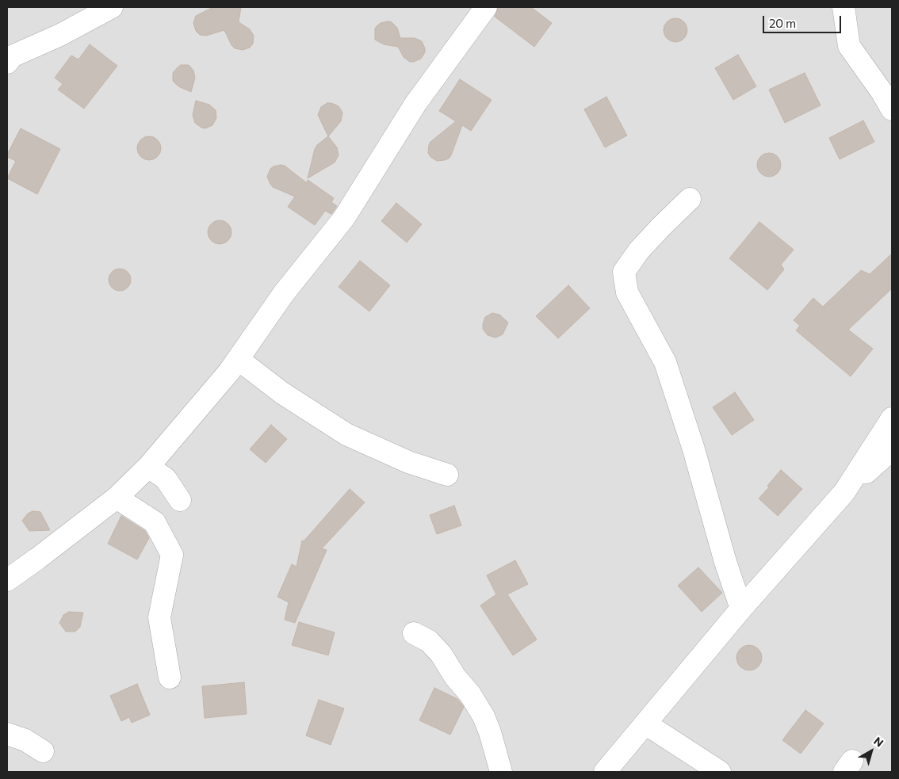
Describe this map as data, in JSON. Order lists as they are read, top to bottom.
{
  "scale_bar": "20 m",
  "north": "top right"
}
